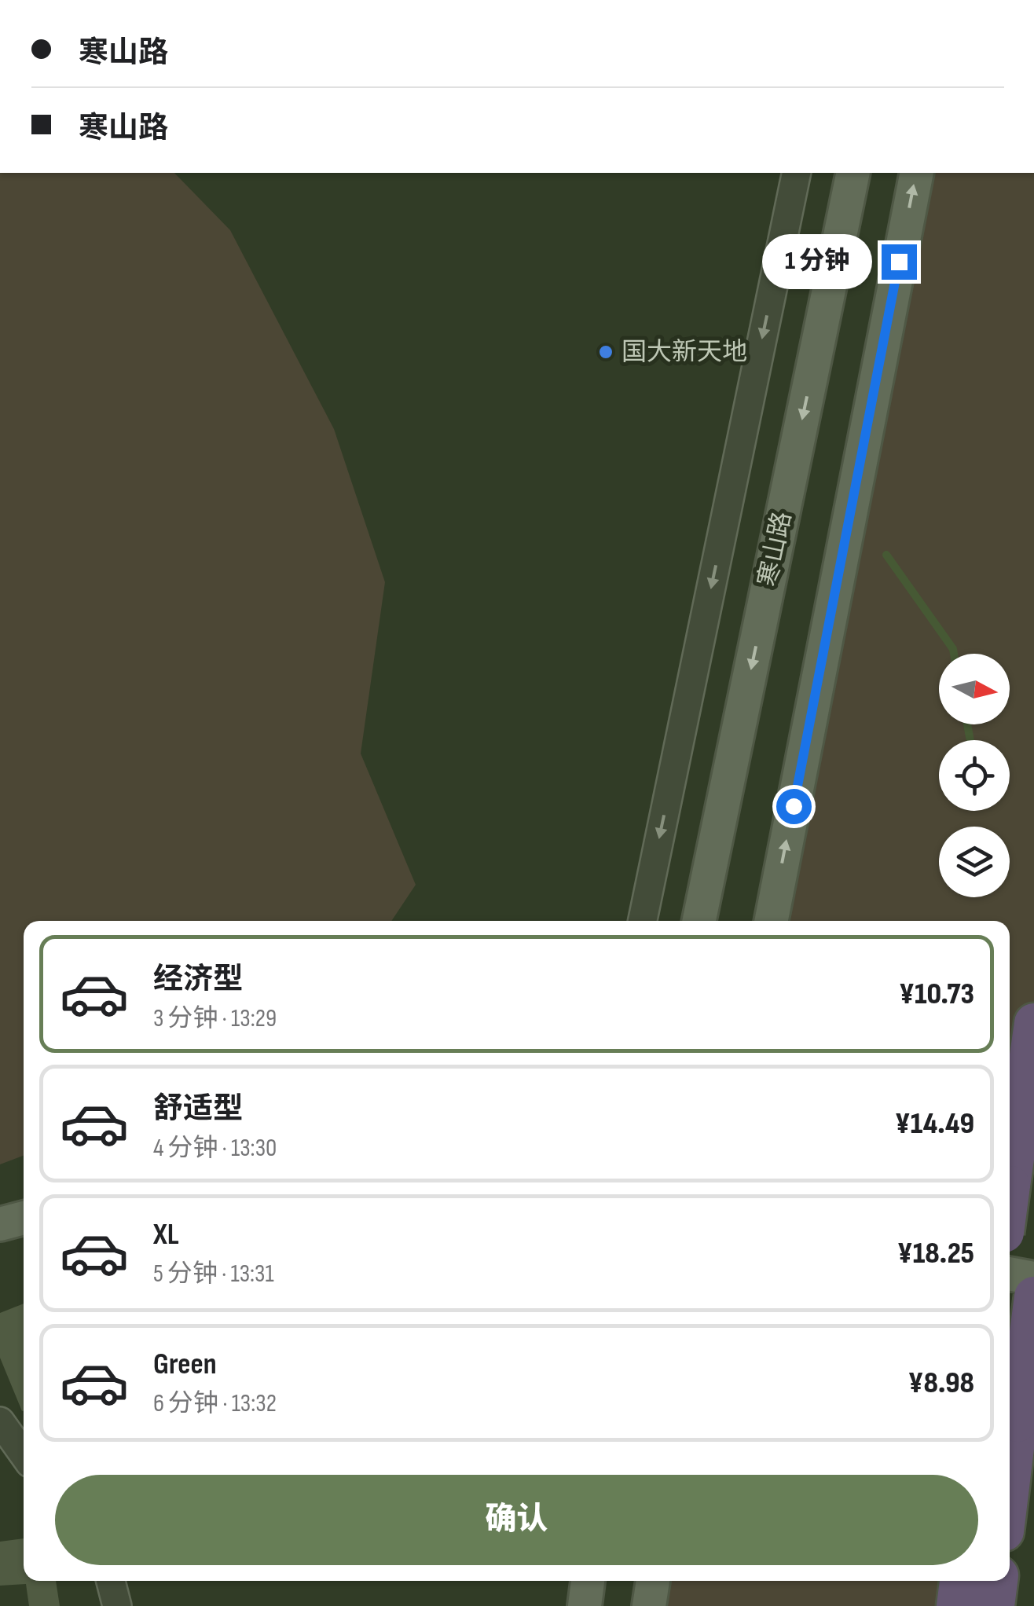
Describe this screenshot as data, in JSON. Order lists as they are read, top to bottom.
{
  "streets": {
    "main road": ["寒山路"]
  },
  "places": ["国大新天地"],
  "north": "right",
  "page": {
    "banner": ["寒山路", "寒山路"],
    "bubble": "1 分钟",
    "list": [
      {
        "name": "经济型",
        "note": "3 分钟 · 13:29",
        "value": "¥10.73"
      },
      {
        "name": "舒适型",
        "note": "4 分钟 · 13:30",
        "value": "¥14.49"
      },
      {
        "name": "XL",
        "note": "5 分钟 · 13:31",
        "value": "¥18.25"
      },
      {
        "name": "Green",
        "note": "6 分钟 · 13:32",
        "value": "¥8.98"
      }
    ],
    "buttons": "确认"
  }
}
